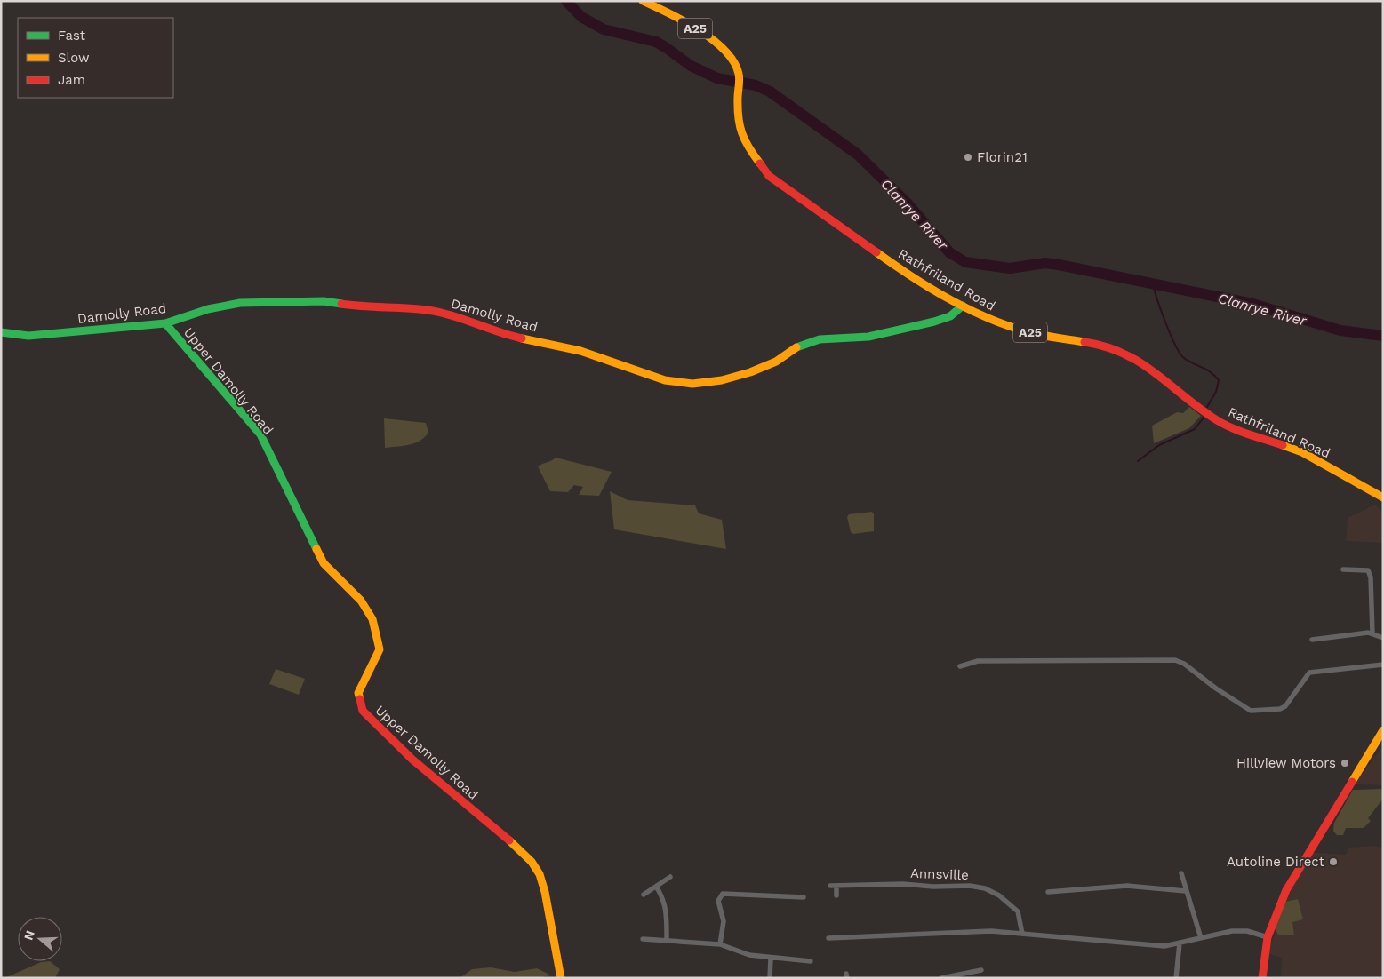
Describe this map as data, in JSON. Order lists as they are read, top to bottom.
{
  "streets": {
    "street": [
      "A25",
      "Rathfriland Road",
      "Damolly Road",
      "Upper Damolly Road",
      "Annsville"
    ]
  },
  "crossings": [
    ["Rathfriland Road", "Damolly Road"],
    ["Damolly Road", "Upper Damolly Road"]
  ],
  "water": ["Clanrye River"],
  "places": ["Florin21", "Hillview Motors", "Autoline Direct"],
  "legend": ["Fast", "Slow", "Jam"],
  "north": "left"
}
